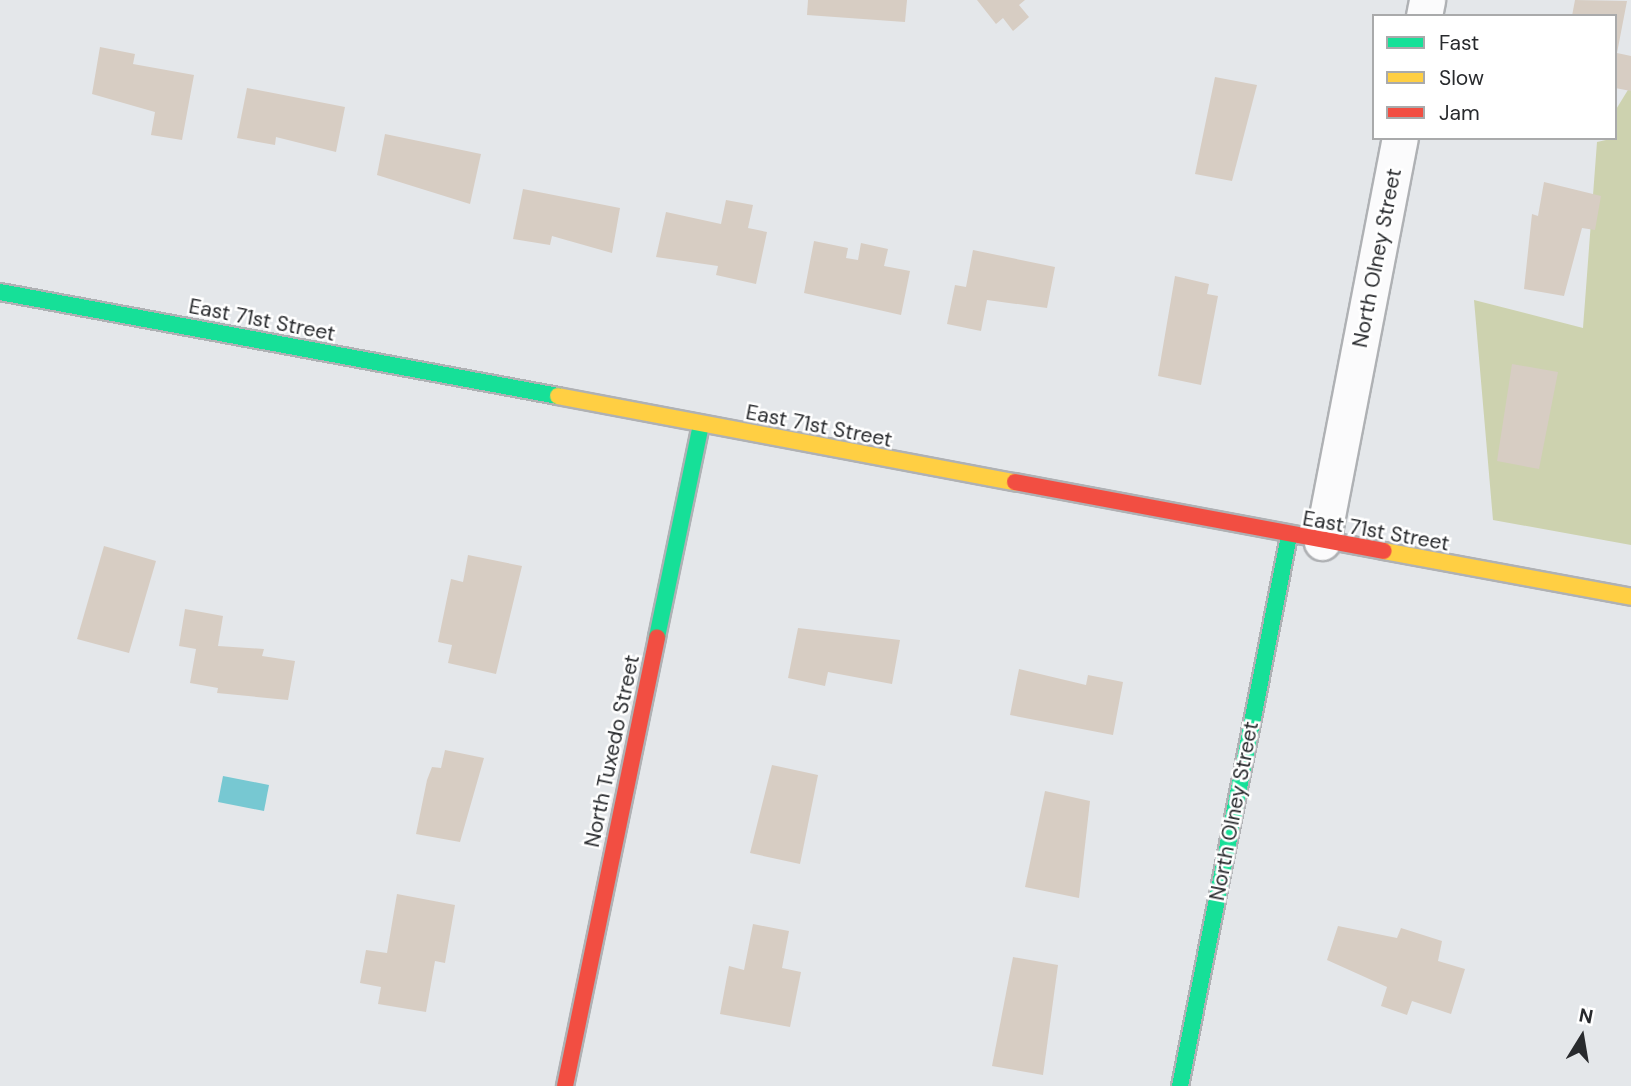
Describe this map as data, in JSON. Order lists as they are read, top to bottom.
{
  "streets": {
    "main road": ["North Olney Street", "East 71st Street", "North Tuxedo Street"]
  },
  "crossings": [
    ["North Olney Street", "East 71st Street"],
    ["East 71st Street", "North Tuxedo Street"]
  ],
  "legend": ["Fast", "Slow", "Jam"],
  "north": "top"
}
